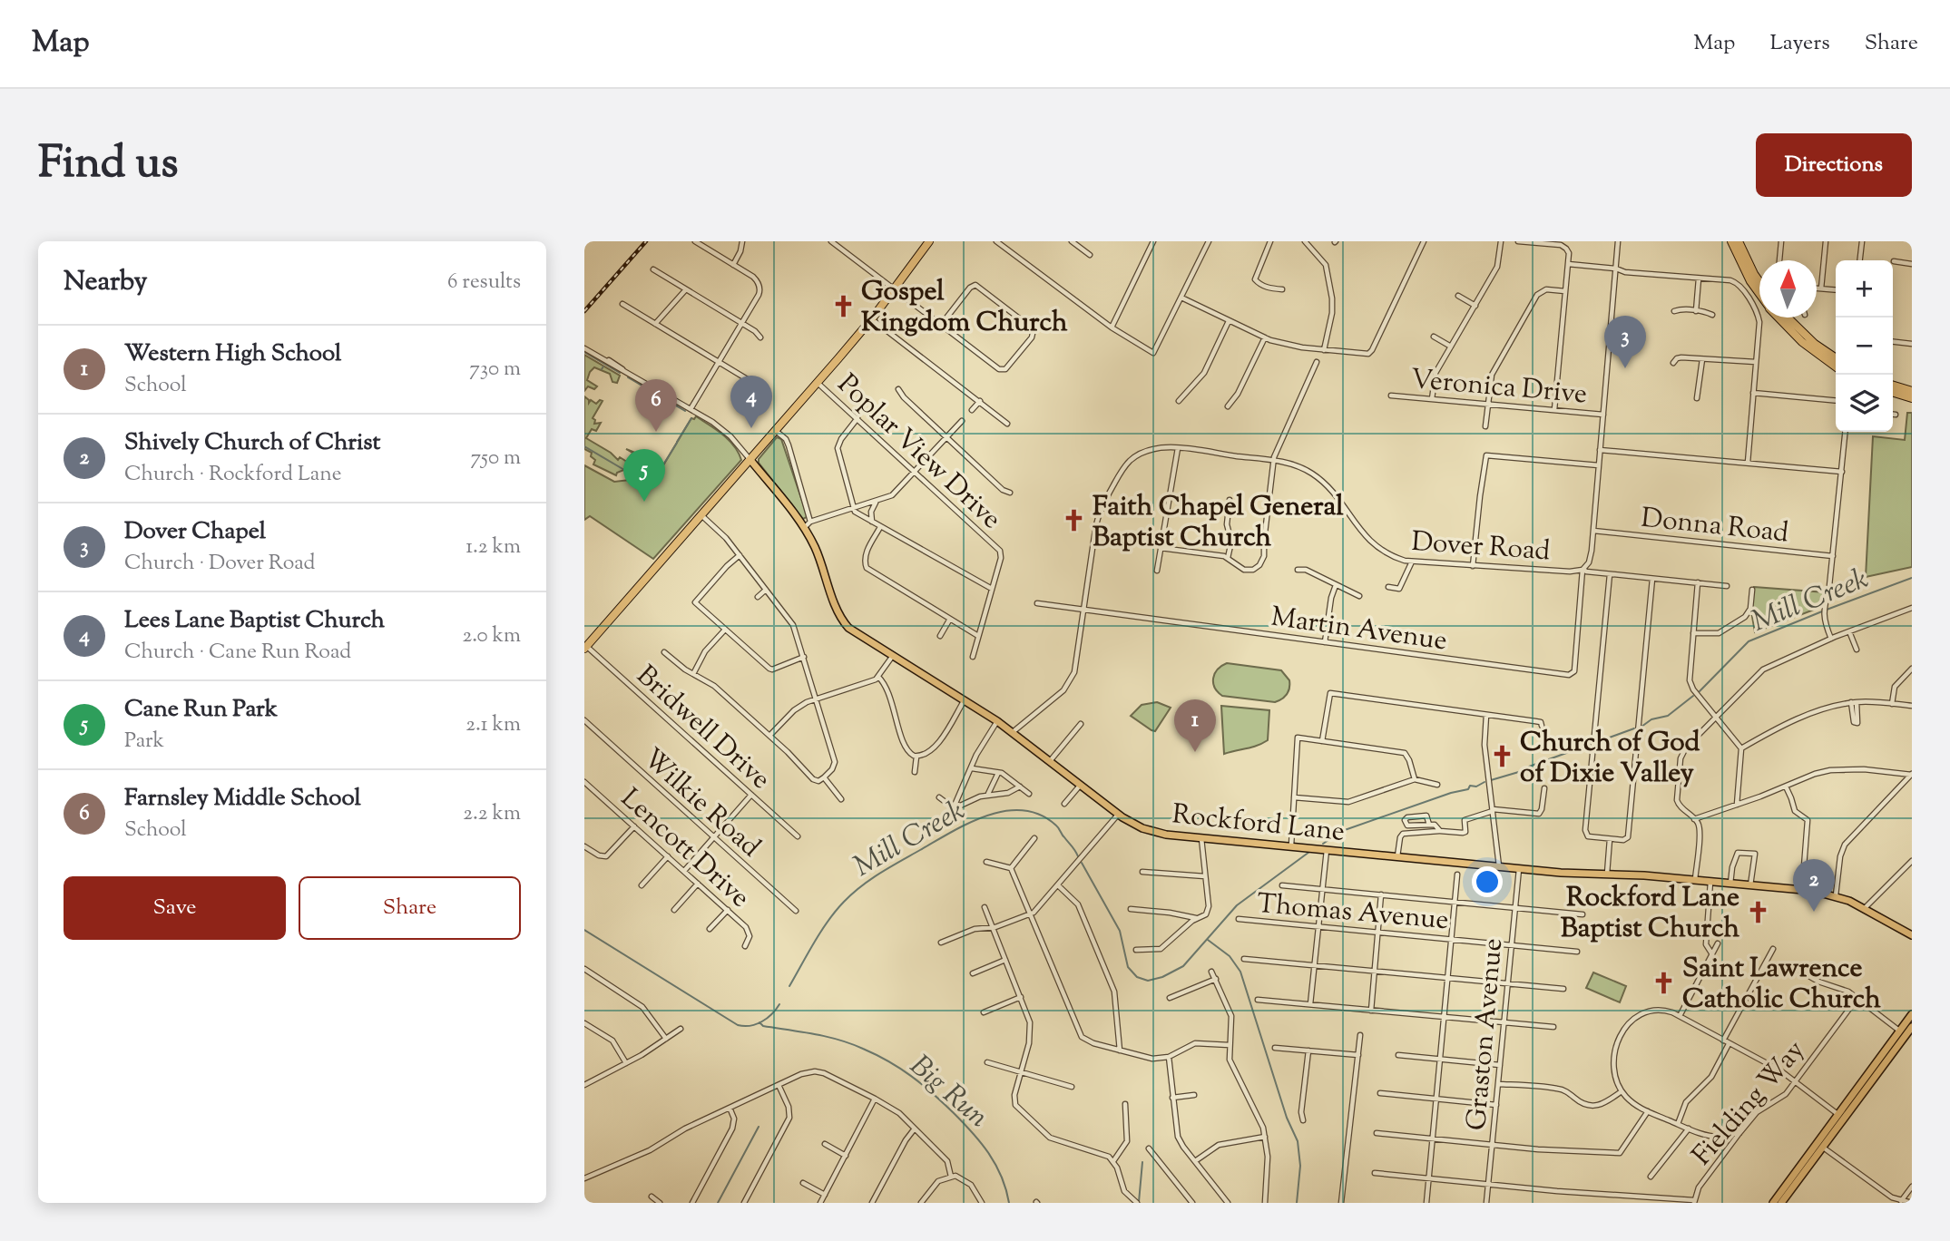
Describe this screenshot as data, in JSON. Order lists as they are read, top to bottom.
{
  "streets": {
    "main road": ["Rockford Lane"],
    "street": [
      "Veronica Drive",
      "Poplar View Drive",
      "Donna Road",
      "Dover Road",
      "Martin Avenue",
      "Bridwell Drive",
      "Wilkie Road",
      "Lencott Drive",
      "Thomas Avenue",
      "Graston Avenue",
      "Fielding Way"
    ]
  },
  "crossings": [
    ["Veronica Drive", "Dover Road"],
    ["Donna Road", "Dover Road"],
    ["Dover Road", "Martin Avenue"],
    ["Dover Road", "Rockford Lane"],
    ["Rockford Lane", "Graston Avenue"],
    ["Thomas Avenue", "Graston Avenue"]
  ],
  "water": ["Mill Creek", "Big Run"],
  "places": {
    "church": [
      "Gospel Kingdom Church",
      "Faith Chapel General Baptist Church",
      "Church of God of Dixie Valley",
      "Rockford Lane Baptist Church",
      "Saint Lawrence Catholic Church"
    ]
  },
  "north": "top",
  "page": {
    "header": "Map",
    "nav": ["Map", "Layers", "Share"],
    "title": "Find us",
    "buttons": [
      "Directions",
      ["Save", "Share"]
    ],
    "heading": ["Nearby", "6 results"],
    "map_buttons": ["+", "−"],
    "pins": [
      "3",
      "4",
      "6",
      "5",
      "1",
      "2"
    ],
    "list": [
      {
        "mark": "1",
        "name": "Western High School",
        "note": "School",
        "value": "730 m"
      },
      {
        "mark": "2",
        "name": "Shively Church of Christ",
        "note": "Church · Rockford Lane",
        "value": "750 m"
      },
      {
        "mark": "3",
        "name": "Dover Chapel",
        "note": "Church · Dover Road",
        "value": "1.2 km"
      },
      {
        "mark": "4",
        "name": "Lees Lane Baptist Church",
        "note": "Church · Cane Run Road",
        "value": "2.0 km"
      },
      {
        "mark": "5",
        "name": "Cane Run Park",
        "note": "Park",
        "value": "2.1 km"
      },
      {
        "mark": "6",
        "name": "Farnsley Middle School",
        "note": "School",
        "value": "2.2 km"
      }
    ]
  }
}
